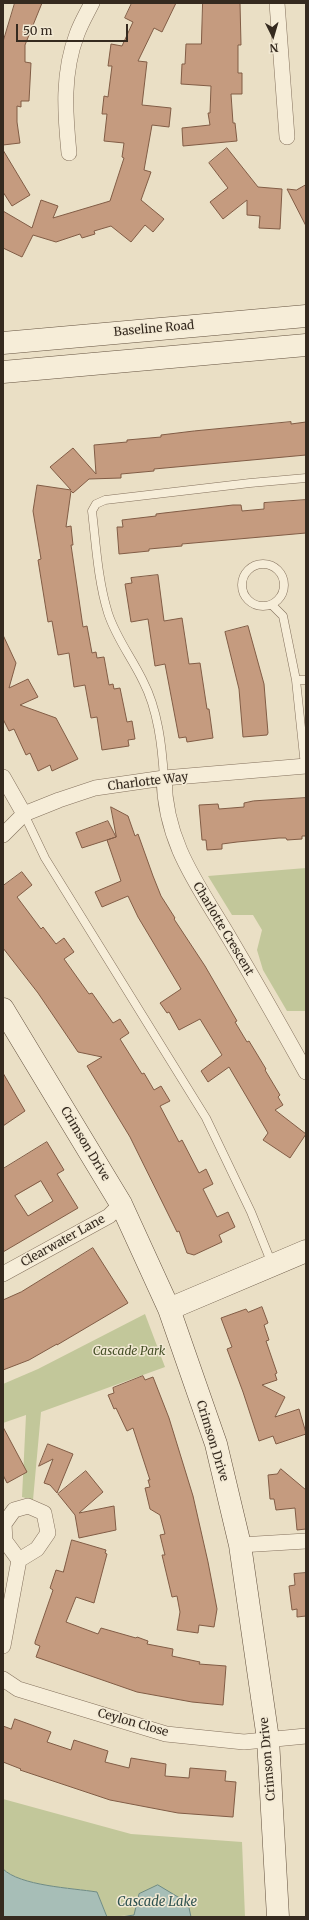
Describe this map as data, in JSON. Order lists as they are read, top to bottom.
{
  "streets": {
    "street": [
      "Baseline Road",
      "Charlotte Way",
      "Charlotte Crescent",
      "Crimson Drive",
      "Clearwater Lane",
      "Ceylon Close"
    ]
  },
  "crossings": [
    ["Charlotte Way", "Charlotte Crescent"],
    ["Crimson Drive", "Clearwater Lane"],
    ["Crimson Drive", "Ceylon Close"]
  ],
  "water": ["Cascade Lake"],
  "parks": ["Cascade Park"],
  "scale_bar": "50 m",
  "north": "bottom"
}
